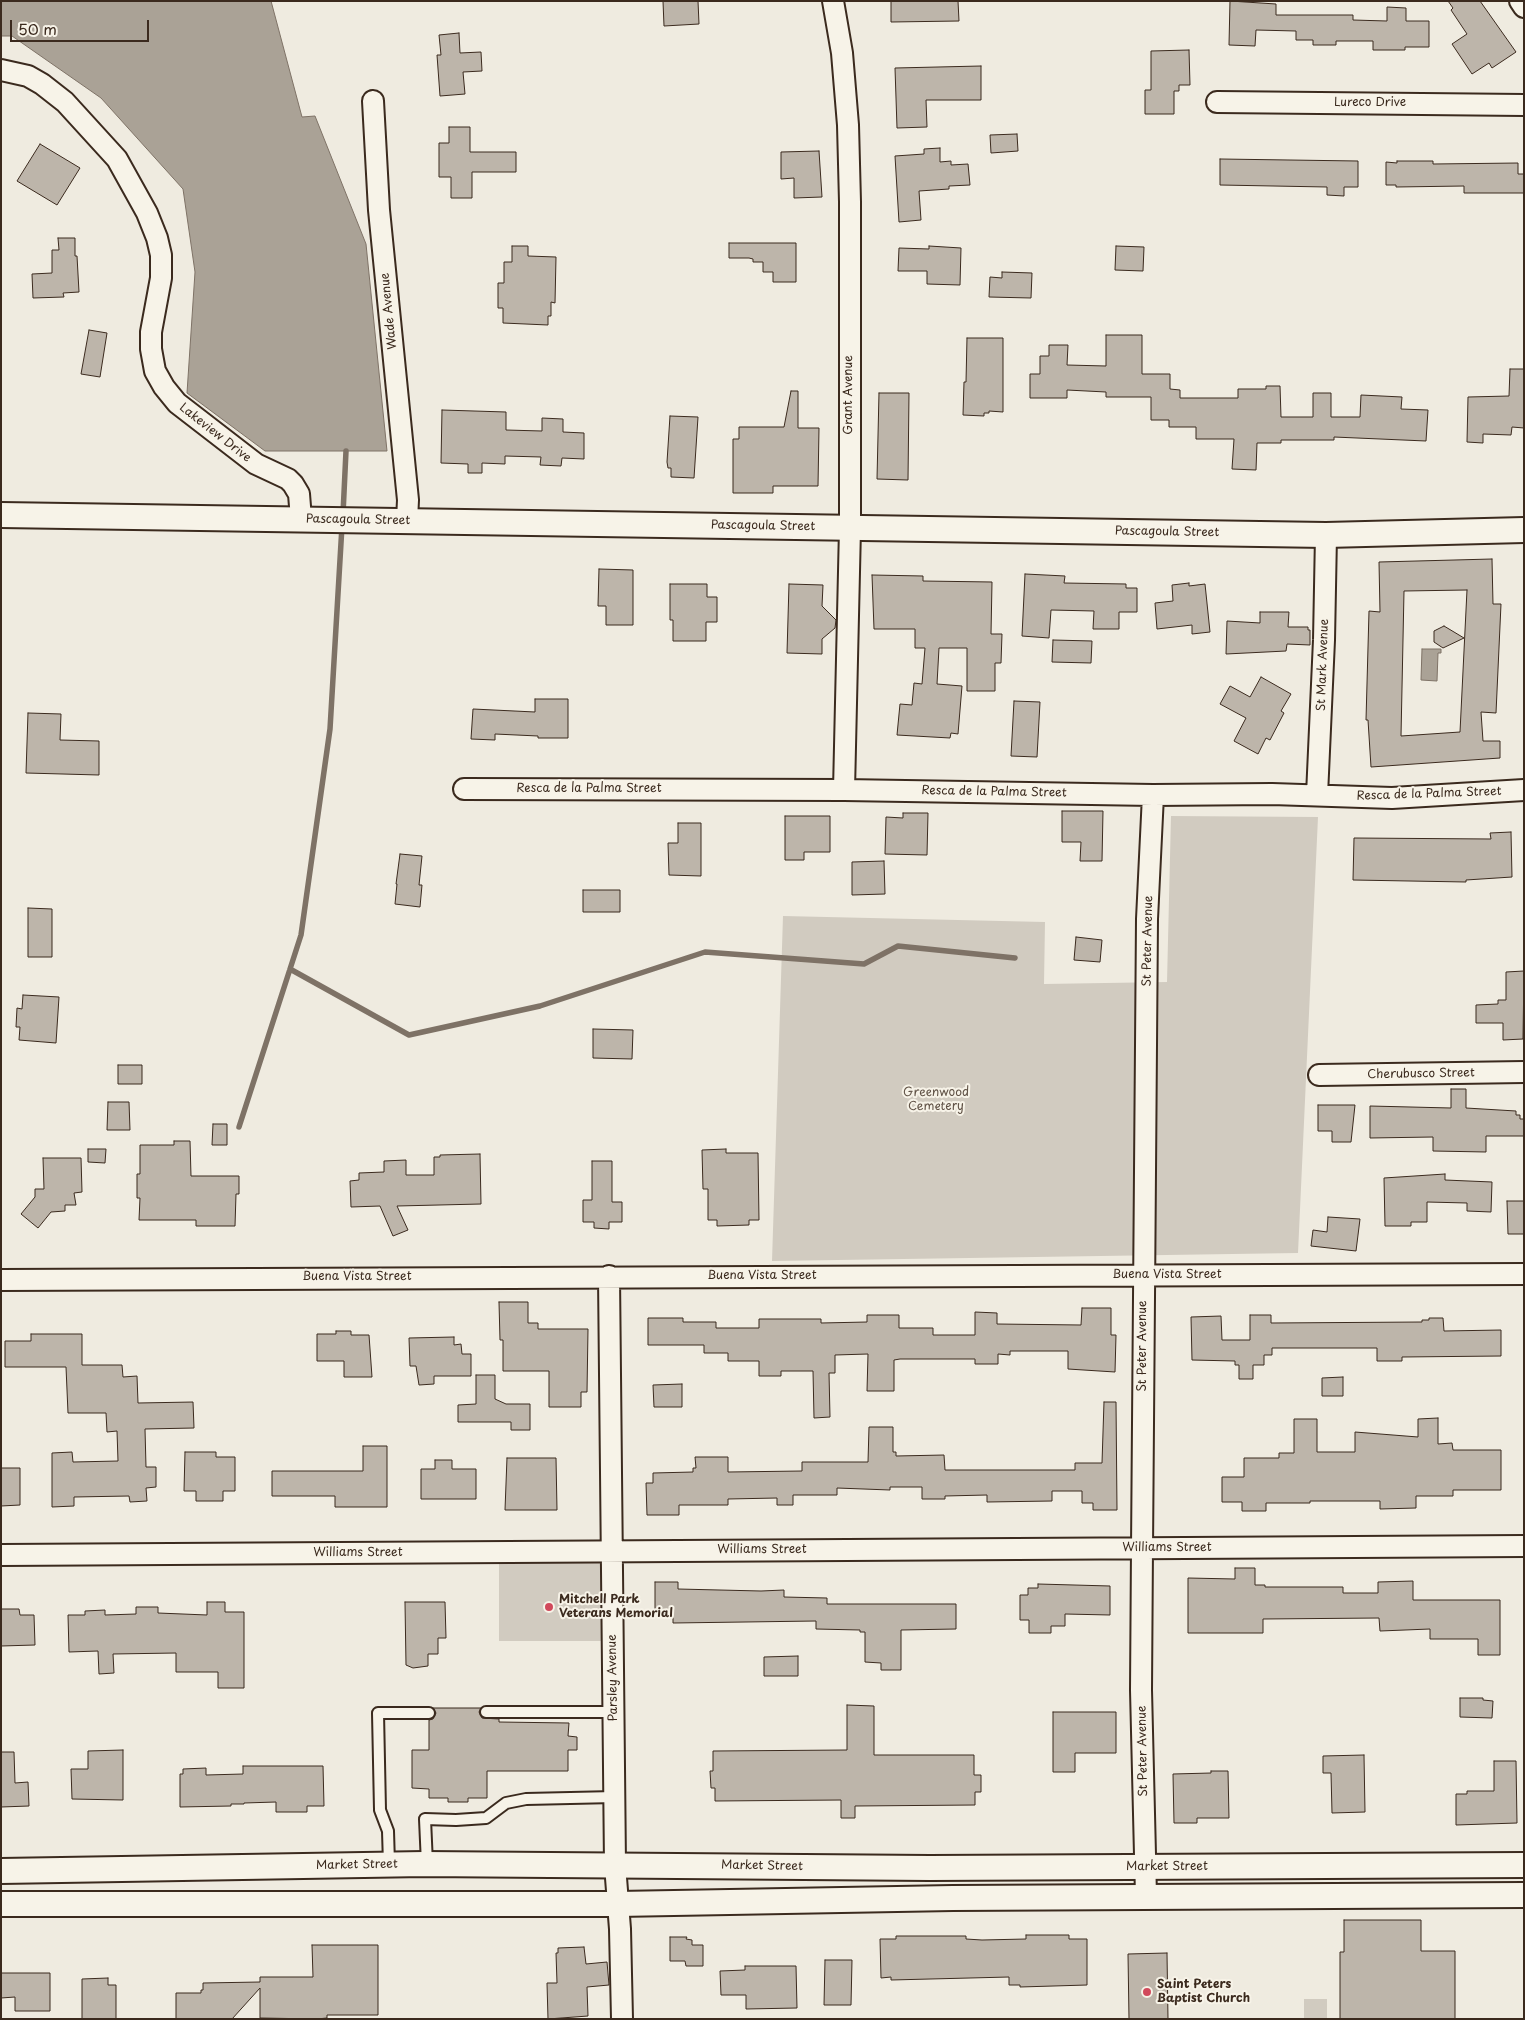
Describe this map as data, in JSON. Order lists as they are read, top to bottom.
{
  "streets": {
    "street": [
      "Lureco Drive",
      "Wade Avenue",
      "Grant Avenue",
      "Lakeview Drive",
      "Pascagoula Street",
      "St Mark Avenue",
      "Resca de la Palma Street",
      "St Peter Avenue",
      "Cherubusco Street",
      "Buena Vista Street",
      "Williams Street",
      "Parsley Avenue",
      "Market Street"
    ]
  },
  "crossings": [
    ["Wade Avenue", "Pascagoula Street"],
    ["Grant Avenue", "Pascagoula Street"],
    ["Grant Avenue", "Resca de la Palma Street"],
    ["Lakeview Drive", "Pascagoula Street"],
    ["Pascagoula Street", "St Mark Avenue"],
    ["St Mark Avenue", "Resca de la Palma Street"],
    ["Resca de la Palma Street", "St Peter Avenue"],
    ["St Peter Avenue", "Buena Vista Street"],
    ["St Peter Avenue", "Williams Street"],
    ["St Peter Avenue", "Market Street"],
    ["Buena Vista Street", "Parsley Avenue"],
    ["Williams Street", "Parsley Avenue"],
    ["Parsley Avenue", "Market Street"]
  ],
  "parks": ["Greenwood Cemetery"],
  "places": ["Mitchell Park Veterans Memorial", "Saint Peters Baptist Church"],
  "scale_bar": "50 m"
}
